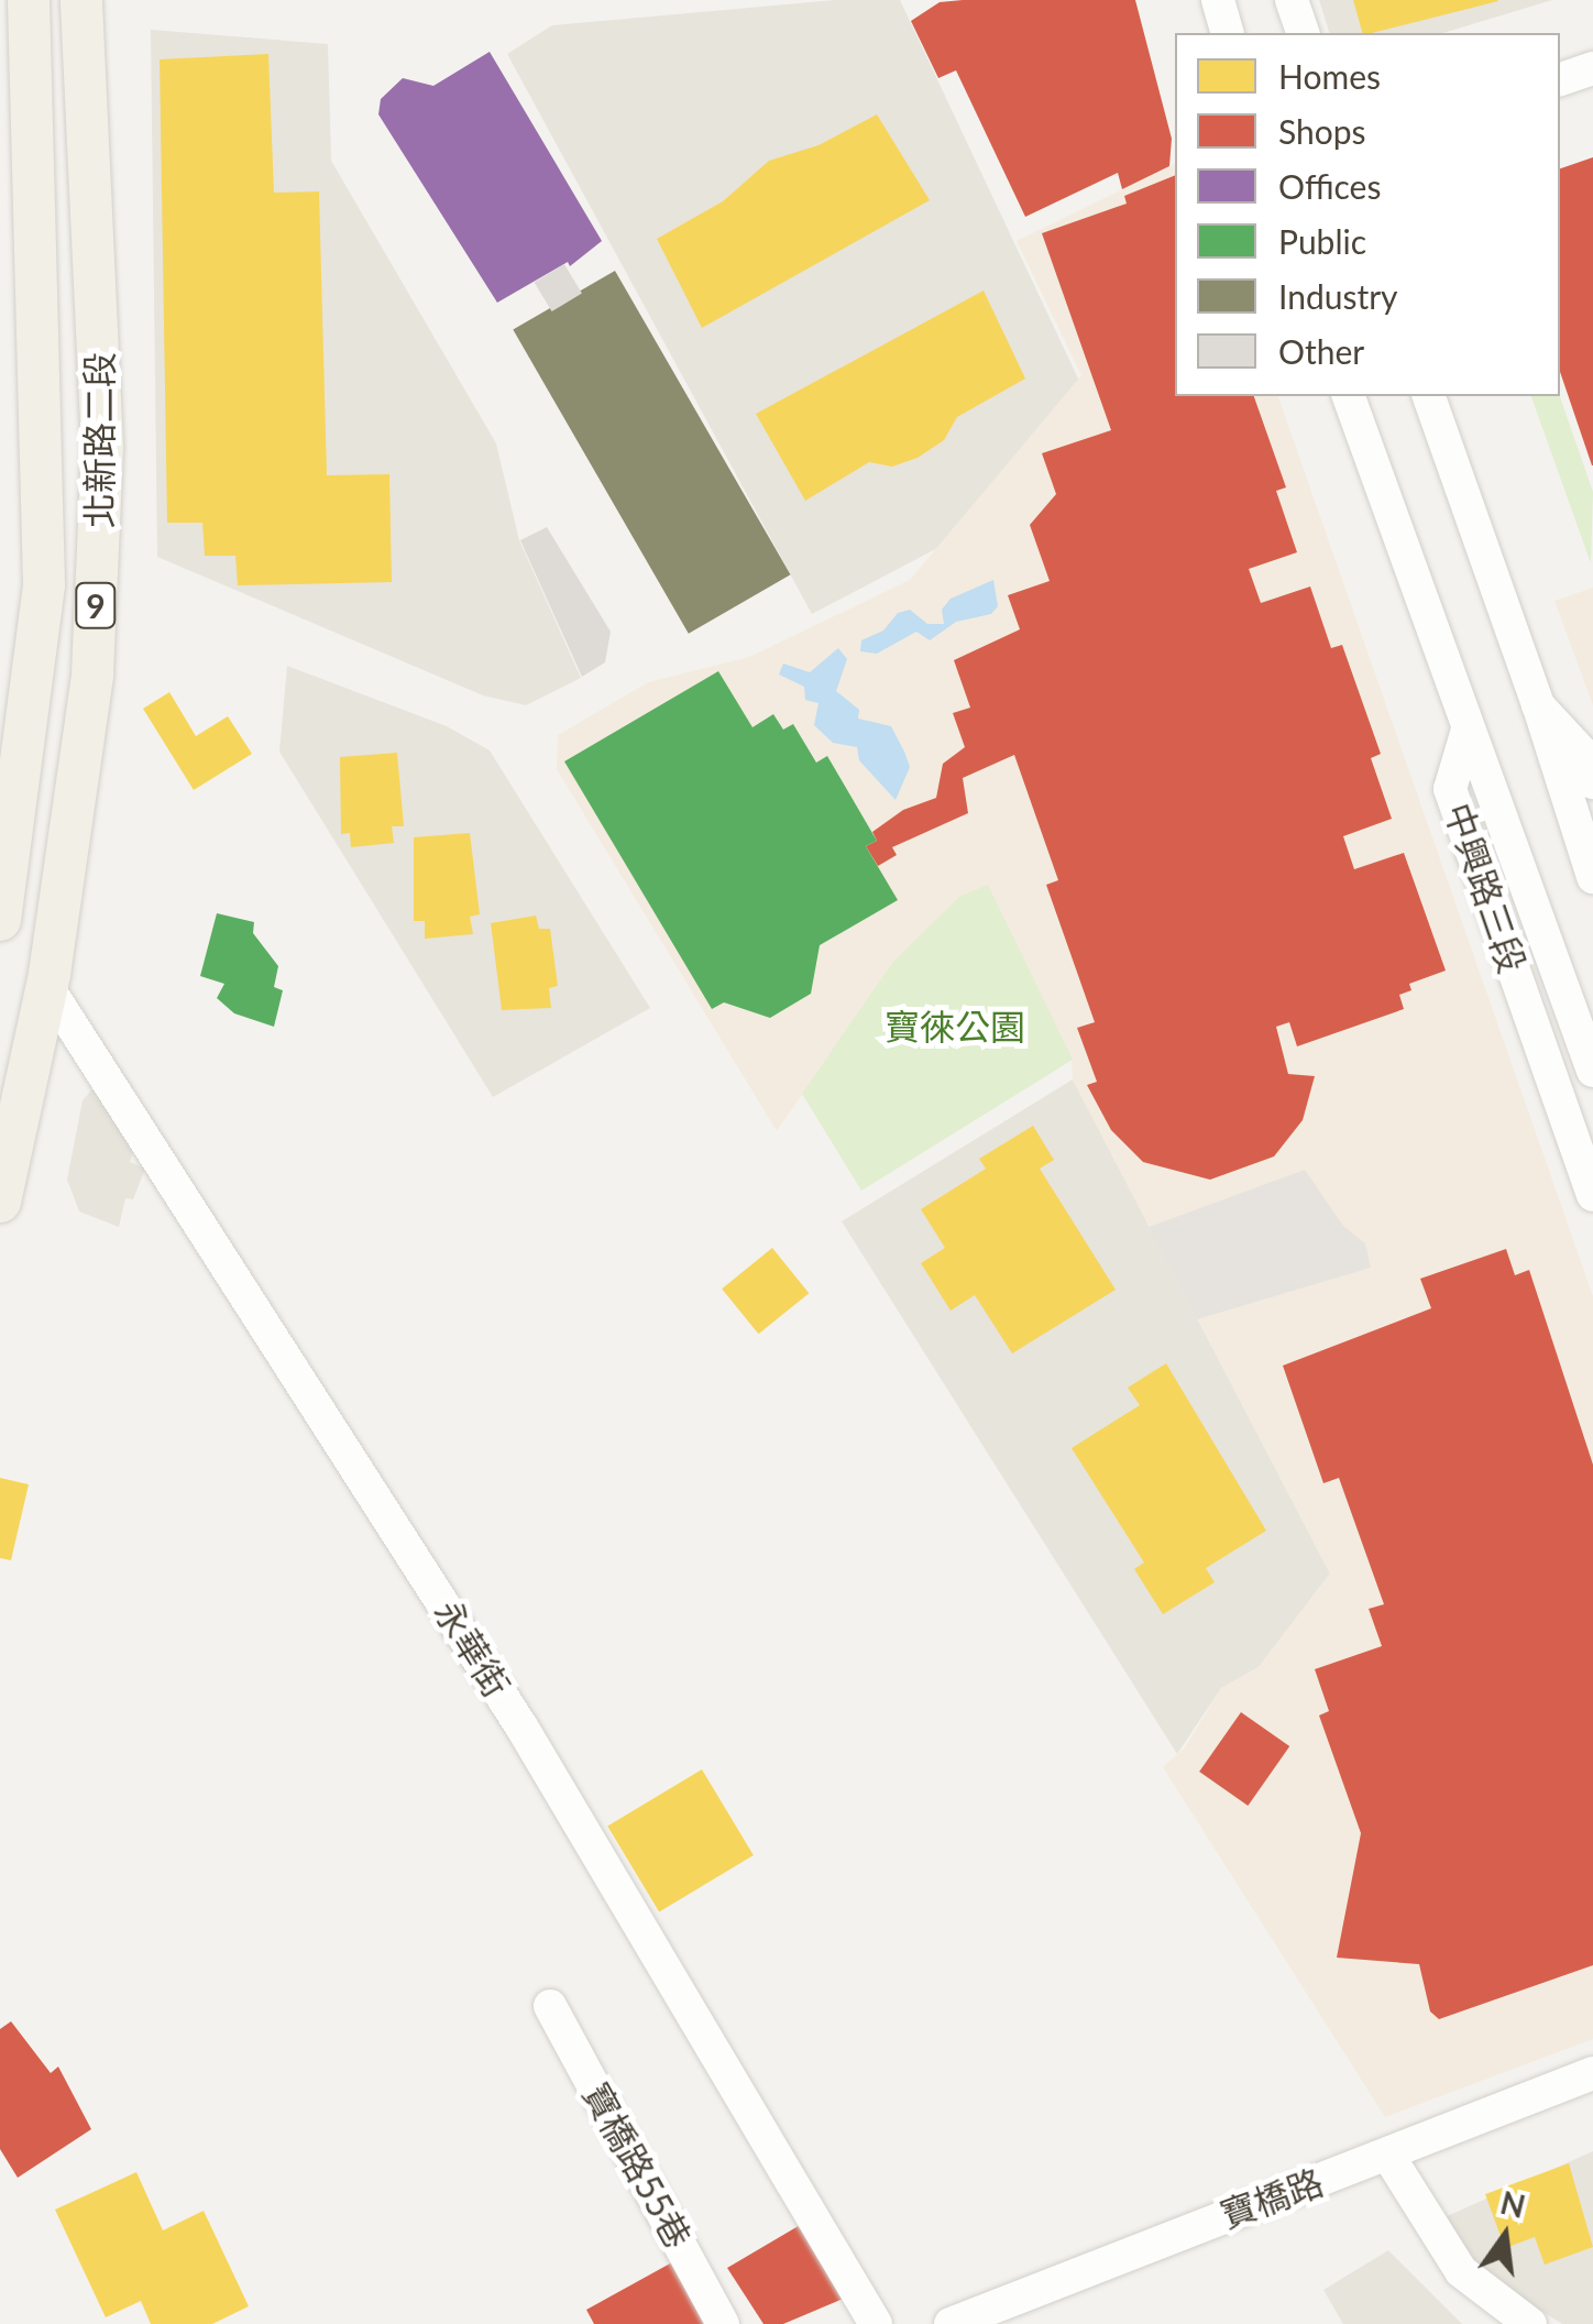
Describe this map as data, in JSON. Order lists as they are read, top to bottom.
{
  "streets": {
    "main road": ["北新路二段", "9"],
    "street": [
      "中興路三段",
      "永華街",
      "寶橋路55巷",
      "寶橋路"
    ]
  },
  "crossings": [
    ["北新路二段", "永華街"]
  ],
  "parks": ["寶徠公園"],
  "legend": [
    "Homes",
    "Shops",
    "Offices",
    "Public",
    "Industry",
    "Other"
  ],
  "north": "top"
}
